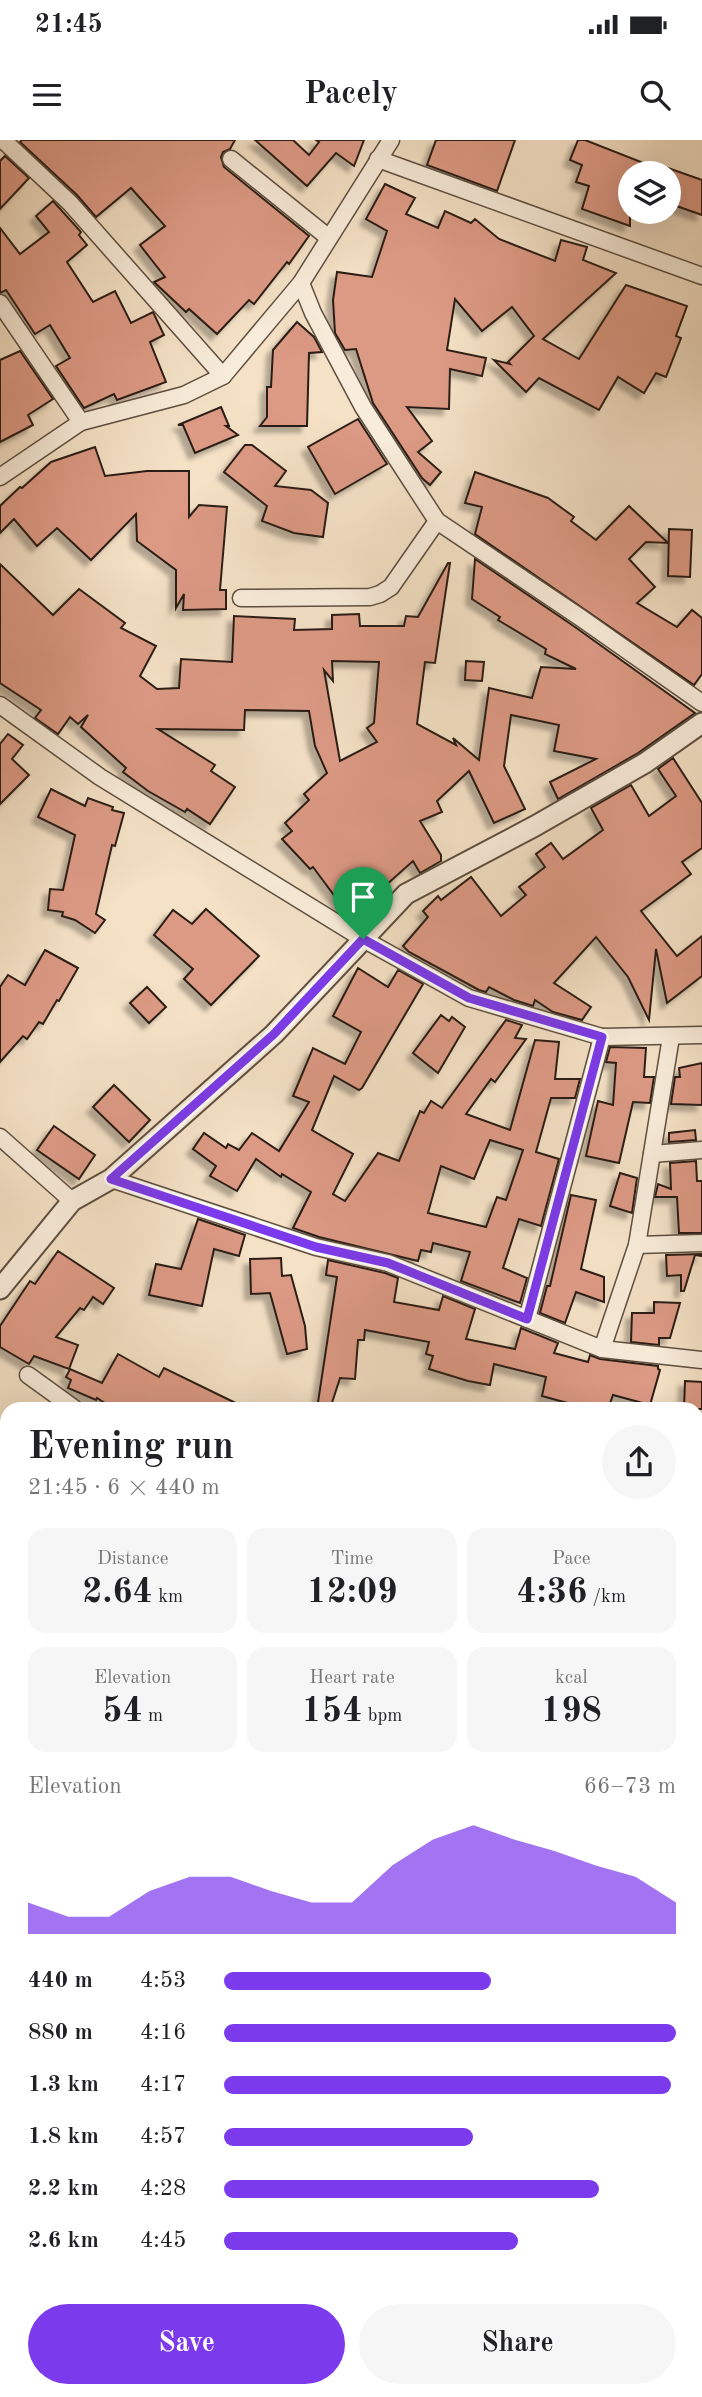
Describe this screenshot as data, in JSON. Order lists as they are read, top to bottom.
{
  "page": {
    "status": "21:45",
    "header": "Pacely",
    "heading": ["Evening run", "21:45 · 6 × 440 m"],
    "stats": [
      ["Distance", "2.64 km"],
      ["Time", "12:09"],
      ["Pace", "4:36 /km"],
      ["Elevation", "54 m"],
      ["Heart rate", "154 bpm"],
      ["kcal", "198"]
    ],
    "chart": ["Elevation", "66–73 m"],
    "list": [
      {
        "name": "440 m",
        "note": "4:53"
      },
      {
        "name": "880 m",
        "note": "4:16"
      },
      {
        "name": "1.3 km",
        "note": "4:17"
      },
      {
        "name": "1.8 km",
        "note": "4:57"
      },
      {
        "name": "2.2 km",
        "note": "4:28"
      },
      {
        "name": "2.6 km",
        "note": "4:45"
      }
    ],
    "buttons": ["Save", "Share"]
  }
}
